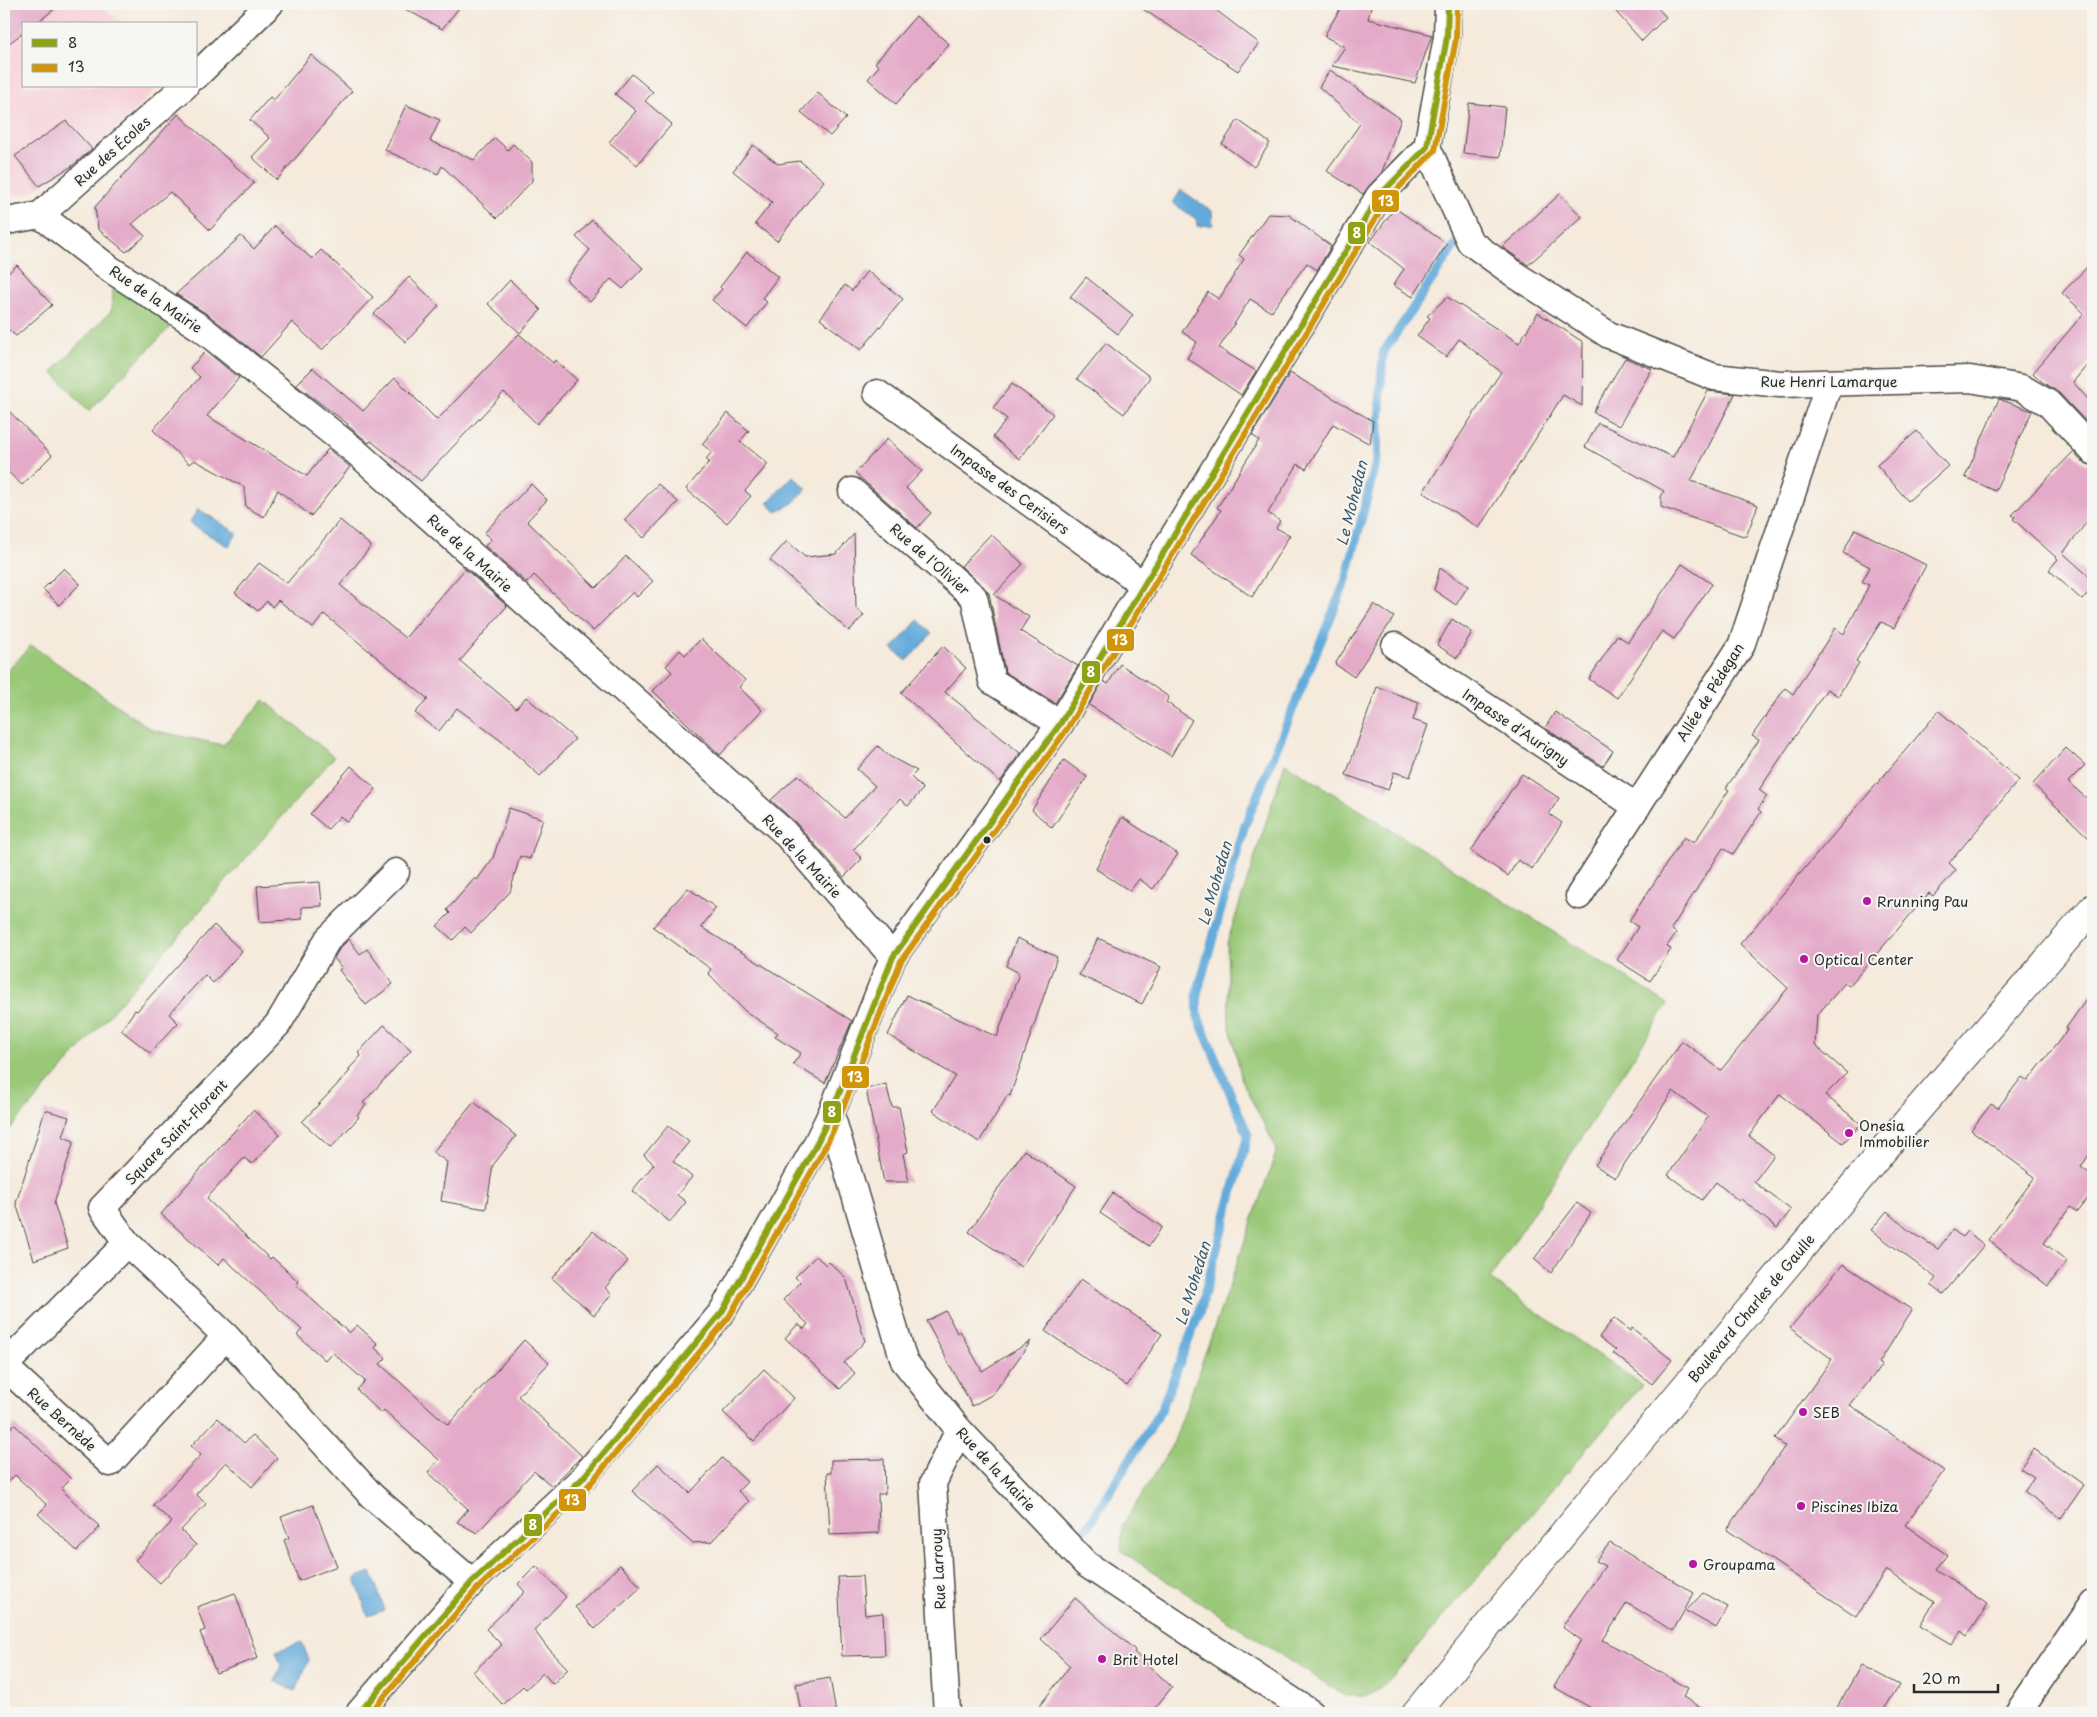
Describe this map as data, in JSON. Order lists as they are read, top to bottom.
{
  "streets": {
    "main road": ["Boulevard Charles de Gaulle"],
    "street": [
      "Rue des Écoles",
      "Rue de la Mairie",
      "Rue Henri Lamarque",
      "Impasse des Cerisiers",
      "Rue de l'Olivier",
      "Allée de Pédegan",
      "Impasse d'Aurigny",
      "Square Saint-Florent",
      "Rue Bernède",
      "Rue Larrouy"
    ]
  },
  "crossings": [
    ["Rue des Écoles", "Rue de la Mairie"],
    ["Rue de la Mairie", "Rue Larrouy"],
    ["Rue Henri Lamarque", "Allée de Pédegan"],
    ["Allée de Pédegan", "Impasse d'Aurigny"],
    ["Square Saint-Florent", "Rue Bernède"]
  ],
  "water": ["Le Mohedan"],
  "places": [
    "Rrunning Pau",
    "Optical Center",
    "Onesia Immobilier",
    "SEB",
    "Piscines Ibiza",
    "Groupama",
    "Brit Hotel"
  ],
  "lines": ["transit line 8", "transit line 13"],
  "legend": ["8", "13"],
  "scale_bar": "20 m"
}
